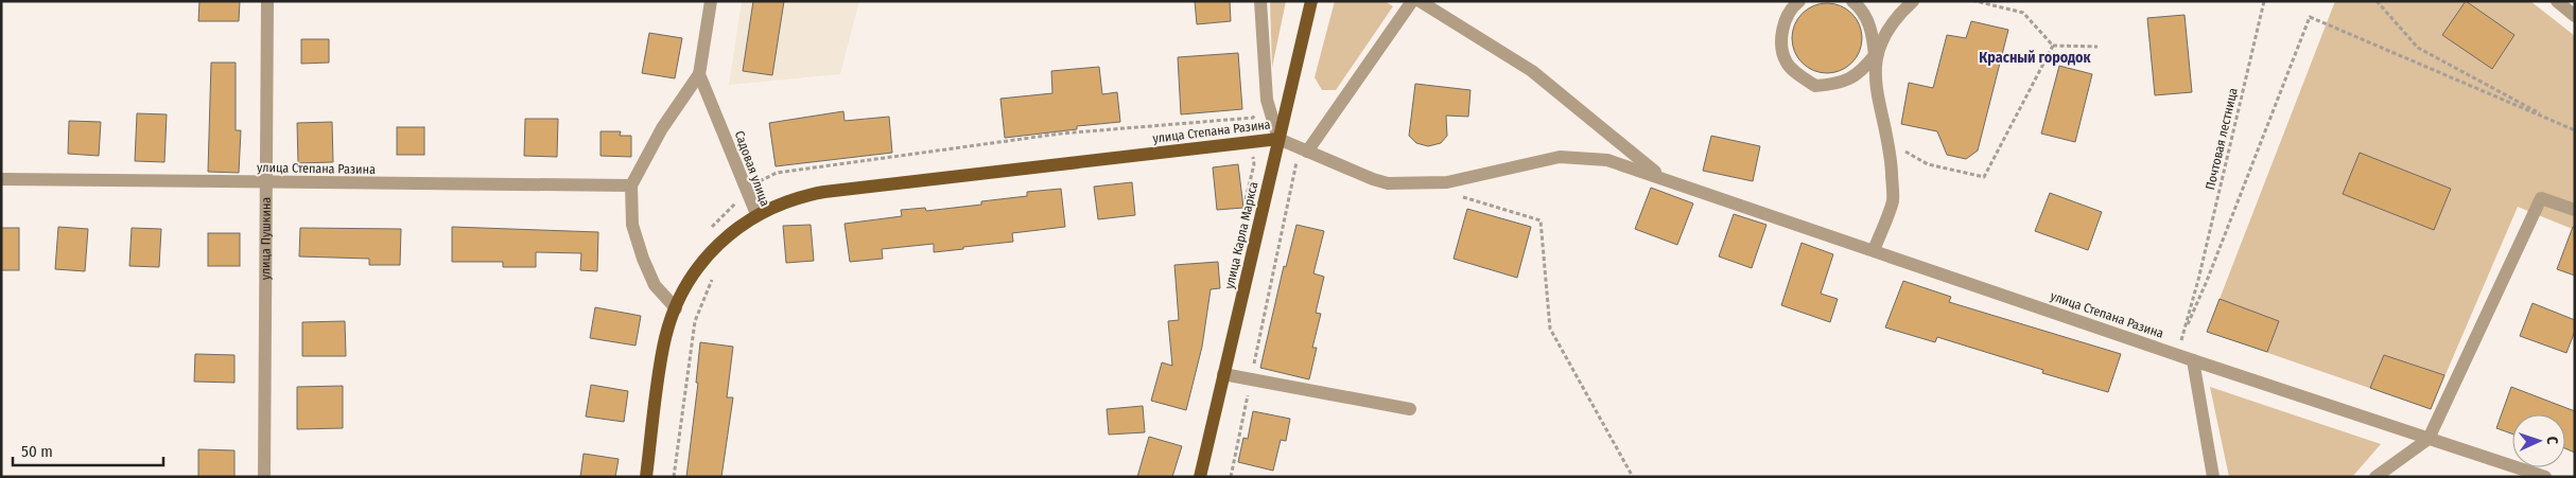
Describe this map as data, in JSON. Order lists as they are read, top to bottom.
{
  "streets": {
    "main road": ["улица Степана Разина", "Садовая улица", "улица Карла Маркса"],
    "street": ["улица Пушкина"],
    "path": ["Почтовая лестница"]
  },
  "crossings": [
    ["улица Степана Разина", "Садовая улица"],
    ["улица Степана Разина", "улица Карла Маркса"],
    ["улица Степана Разина", "улица Пушкина"]
  ],
  "districts": ["Красный городок"],
  "scale_bar": "50 m",
  "north": "right"
}
